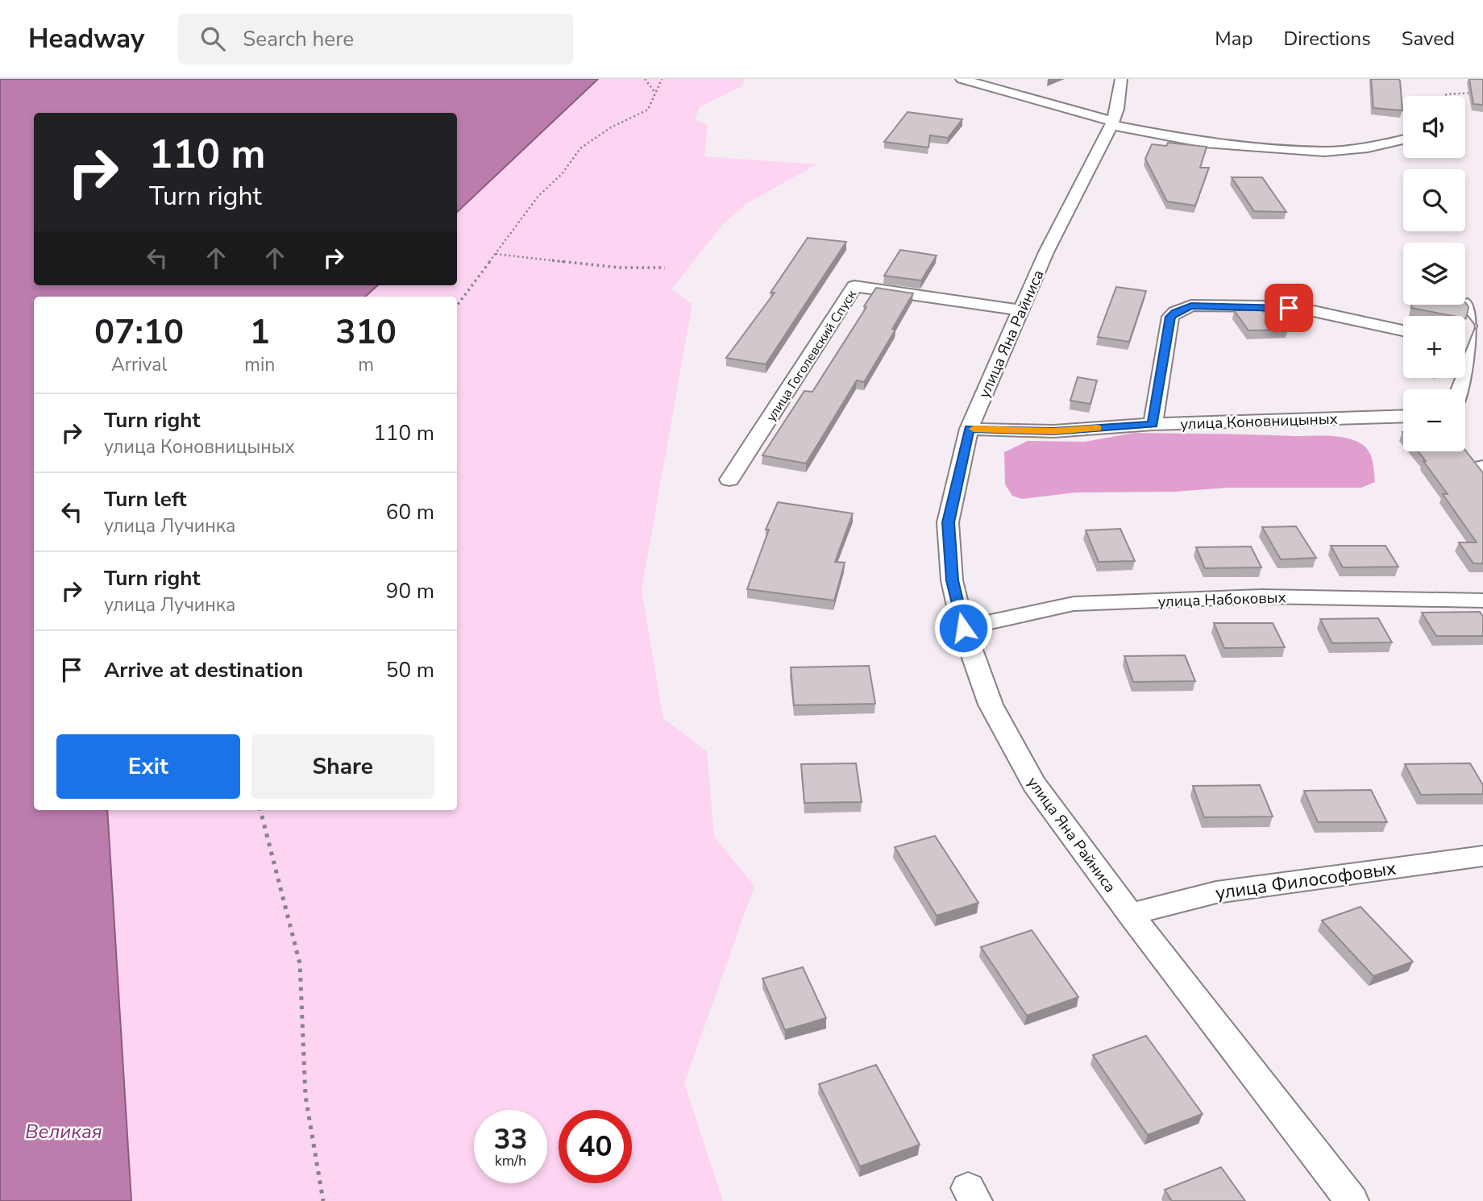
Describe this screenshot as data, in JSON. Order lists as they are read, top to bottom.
{
  "streets": {
    "street": [
      "улица Яна Райниса",
      "улица Гоголевский Спуск",
      "улица Коновницыных",
      "улица Набоковых",
      "улица Философовых"
    ]
  },
  "crossings": [
    ["улица Яна Райниса", "улица Гоголевский Спуск"],
    ["улица Яна Райниса", "улица Коновницыных"],
    ["улица Яна Райниса", "улица Набоковых"],
    ["улица Яна Райниса", "улица Философовых"]
  ],
  "water": ["Великая"],
  "page": {
    "header": "Headway",
    "search": "Search here",
    "nav": ["Map", "Directions", "Saved"],
    "map_buttons": ["+", "−"],
    "turn": ["110 m", "Turn right"],
    "eta": [
      "07:10",
      "Arrival",
      "1",
      "min",
      "310",
      "m"
    ],
    "list": [
      {
        "name": "Turn right",
        "note": "улица Коновницыных",
        "value": "110 m"
      },
      {
        "name": "Turn left",
        "note": "улица Лучинка",
        "value": "60 m"
      },
      {
        "name": "Turn right",
        "note": "улица Лучинка",
        "value": "90 m"
      },
      {
        "name": "Arrive at destination",
        "value": "50 m"
      }
    ],
    "buttons": ["Exit", "Share"],
    "speed": "33 km/h",
    "limit": "40"
  }
}
